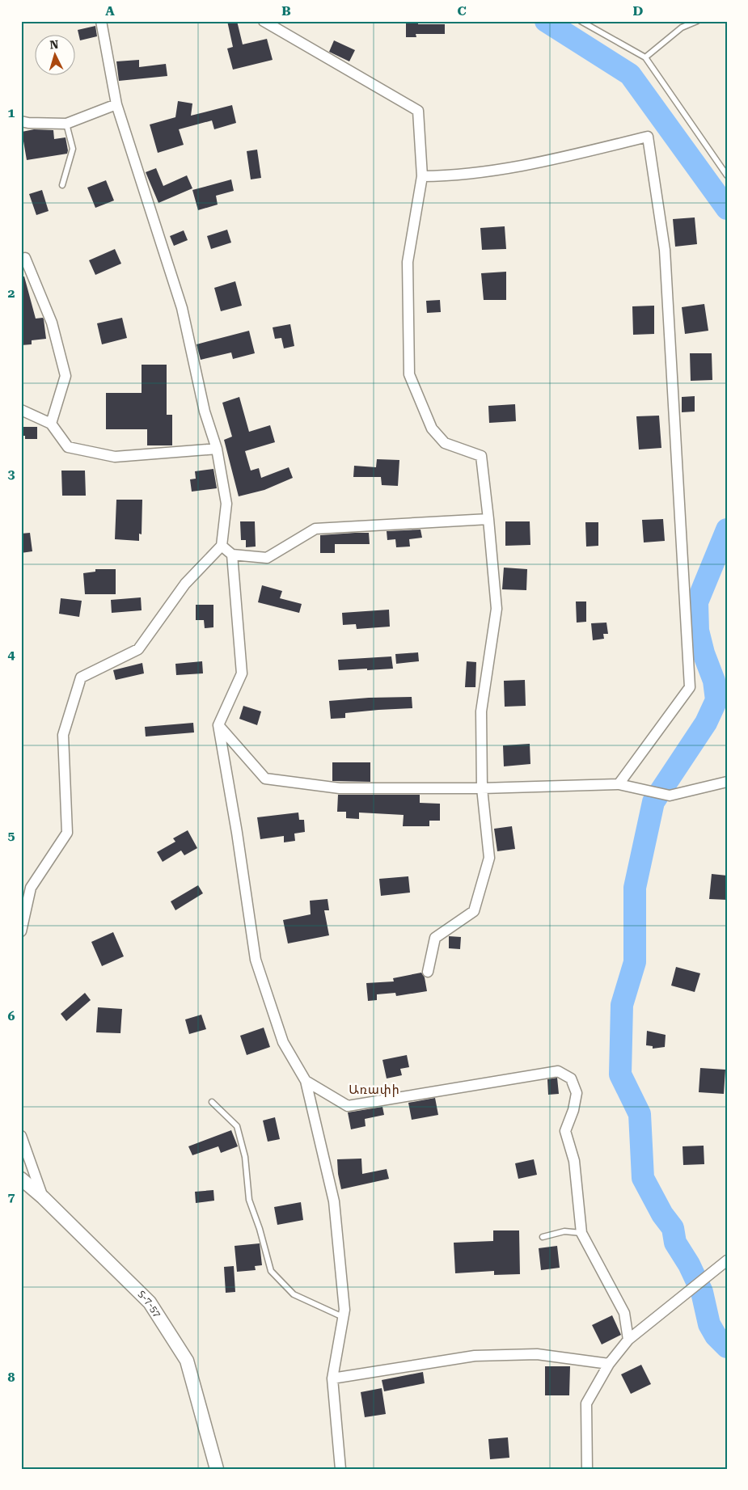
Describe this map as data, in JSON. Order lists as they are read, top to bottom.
{
  "streets": {
    "street": ["Տ-7-57"]
  },
  "districts": ["Առափի"],
  "north": "top",
  "grid": {
    "columns": [
      "A",
      "B",
      "C",
      "D"
    ],
    "rows": [
      "1",
      "2",
      "3",
      "4",
      "5",
      "6",
      "7",
      "8"
    ]
  }
}
